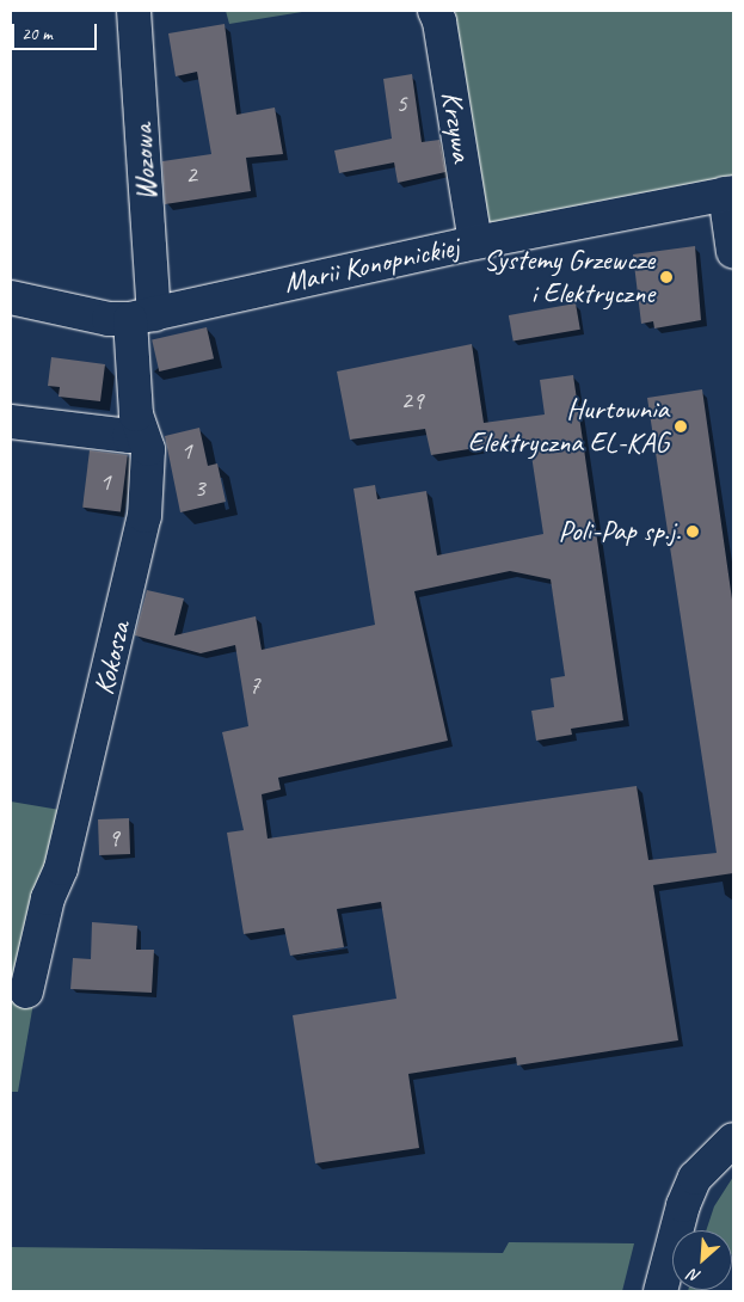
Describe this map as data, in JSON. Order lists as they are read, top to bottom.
{
  "streets": {
    "street": [
      "Krzywa",
      "Wozowa",
      "Marii Konopnickiej",
      "Kokosza"
    ]
  },
  "crossings": [
    ["Krzywa", "Marii Konopnickiej"],
    ["Wozowa", "Marii Konopnickiej"],
    ["Wozowa", "Kokosza"],
    ["Marii Konopnickiej", "Kokosza"]
  ],
  "places": ["Systemy Grzewcze i Elektryczne", "Hurtownia Elektryczna EL-KAG", "Poli-Pap sp.j."],
  "house_numbers": [
    "5",
    "2",
    "29",
    "1",
    "1",
    "3",
    "7",
    "9"
  ],
  "scale_bar": "20 m",
  "north": "bottom left"
}
